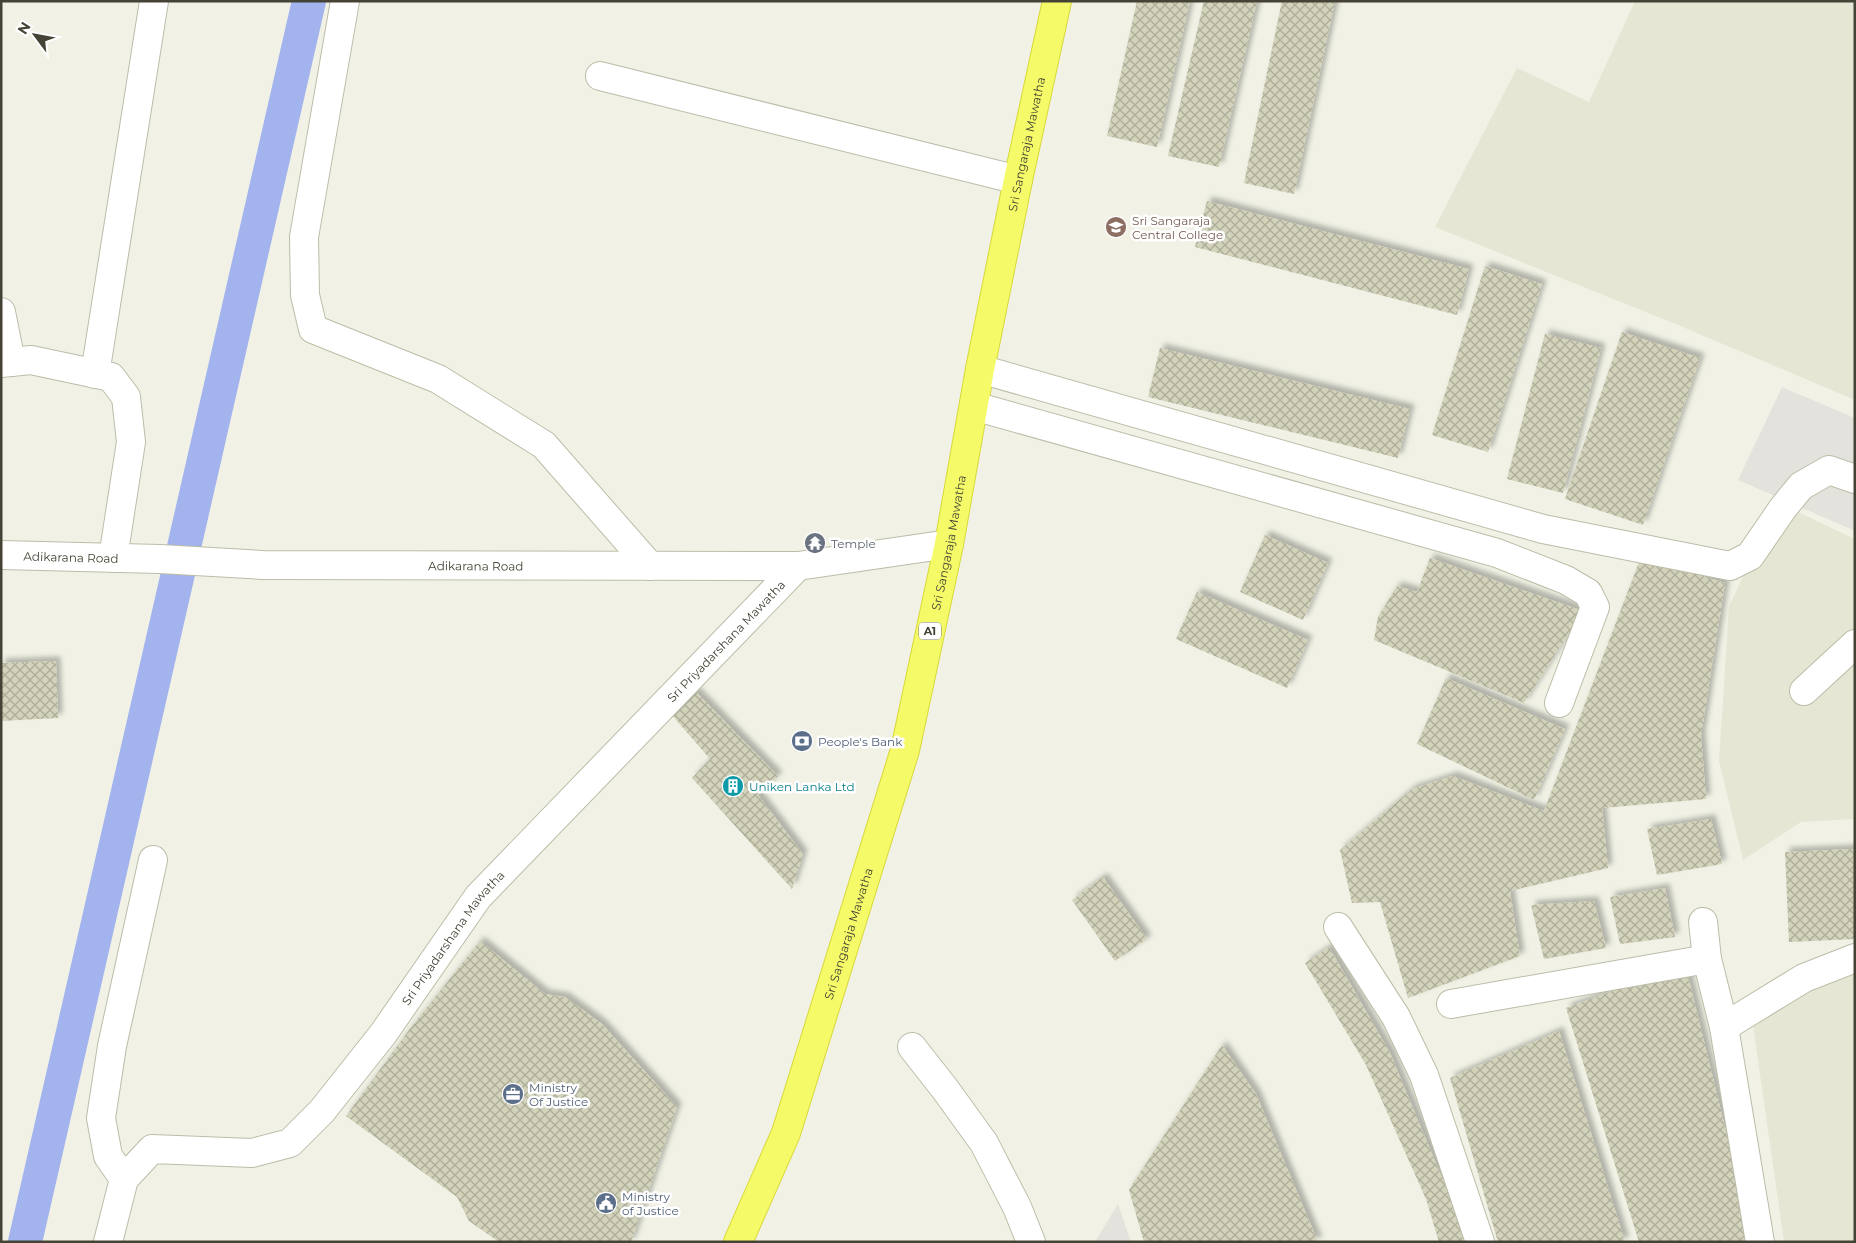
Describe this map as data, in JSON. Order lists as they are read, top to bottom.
{
  "streets": {
    "highway": ["Sri Sangaraja Mawatha", "A1"],
    "street": ["Adikarana Road", "Sri Priyadarshana Mawatha"]
  },
  "crossings": [
    ["Sri Sangaraja Mawatha", "Adikarana Road"],
    ["Adikarana Road", "Sri Priyadarshana Mawatha"]
  ],
  "places": {
    "school or university": ["Sri Sangaraja Central College"],
    "temple": ["Temple"],
    "bank": ["People's Bank"],
    "building": ["Uniken Lanka Ltd"],
    "office": ["Ministry Of Justice"],
    "public building": ["Ministry of Justice"]
  },
  "north": "top left"
}
